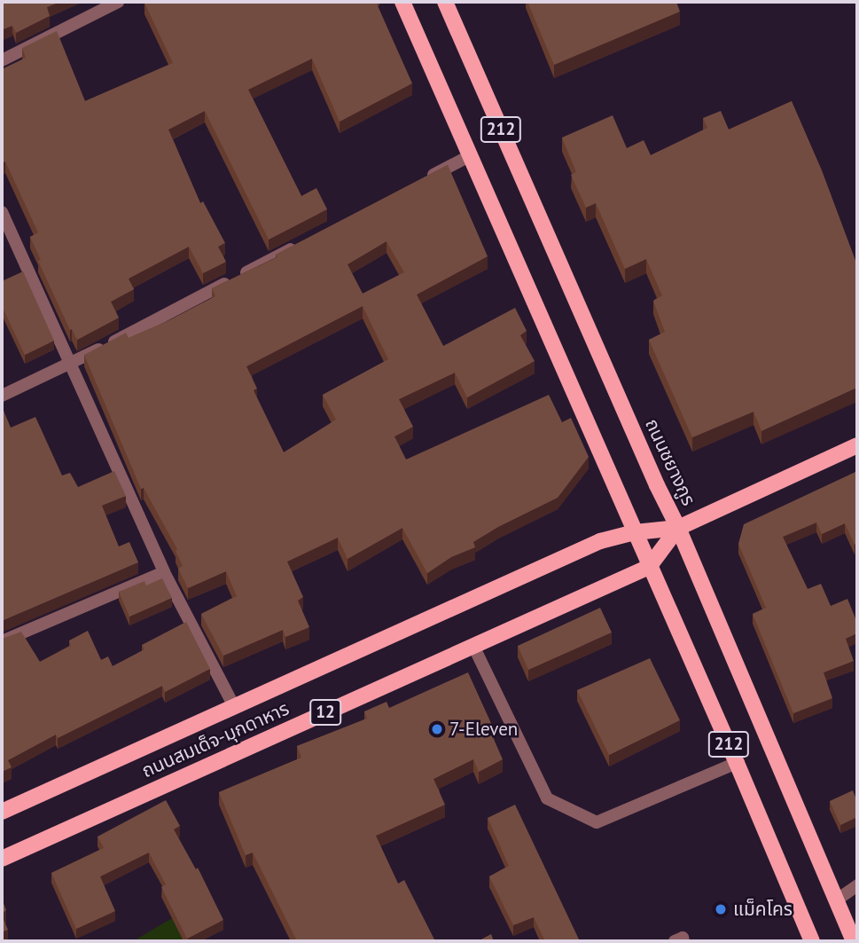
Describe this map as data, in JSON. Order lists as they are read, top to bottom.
{
  "streets": {
    "main road": [
      "212",
      "ถนนชยางกูร",
      "12",
      "ถนนสมเด็จ-มุกดาหาร"
    ]
  },
  "crossings": [
    ["212", "ถนนสมเด็จ-มุกดาหาร"],
    ["ถนนชยางกูร", "ถนนสมเด็จ-มุกดาหาร"]
  ],
  "places": ["7-Eleven", "แม็คโคร"]
}
